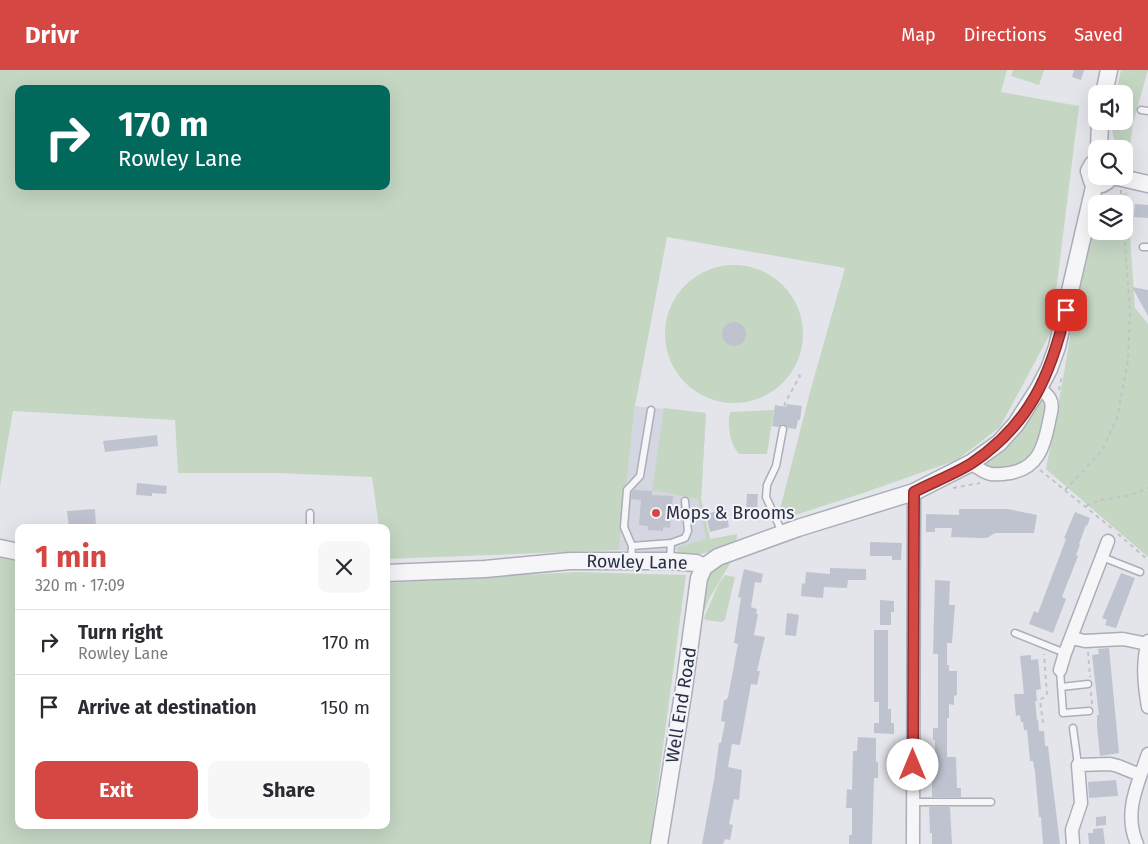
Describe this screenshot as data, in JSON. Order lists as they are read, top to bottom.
{
  "streets": {
    "street": ["Rowley Lane", "Well End Road"]
  },
  "crossings": [
    ["Rowley Lane", "Well End Road"]
  ],
  "places": ["Mops & Brooms"],
  "page": {
    "header": "Drivr",
    "nav": ["Map", "Directions", "Saved"],
    "turn": ["170 m", "Rowley Lane"],
    "heading": ["1 min", "320 m · 17:09"],
    "list": [
      {
        "name": "Turn right",
        "note": "Rowley Lane",
        "value": "170 m"
      },
      {
        "name": "Arrive at destination",
        "value": "150 m"
      }
    ],
    "buttons": ["Exit", "Share"]
  }
}
